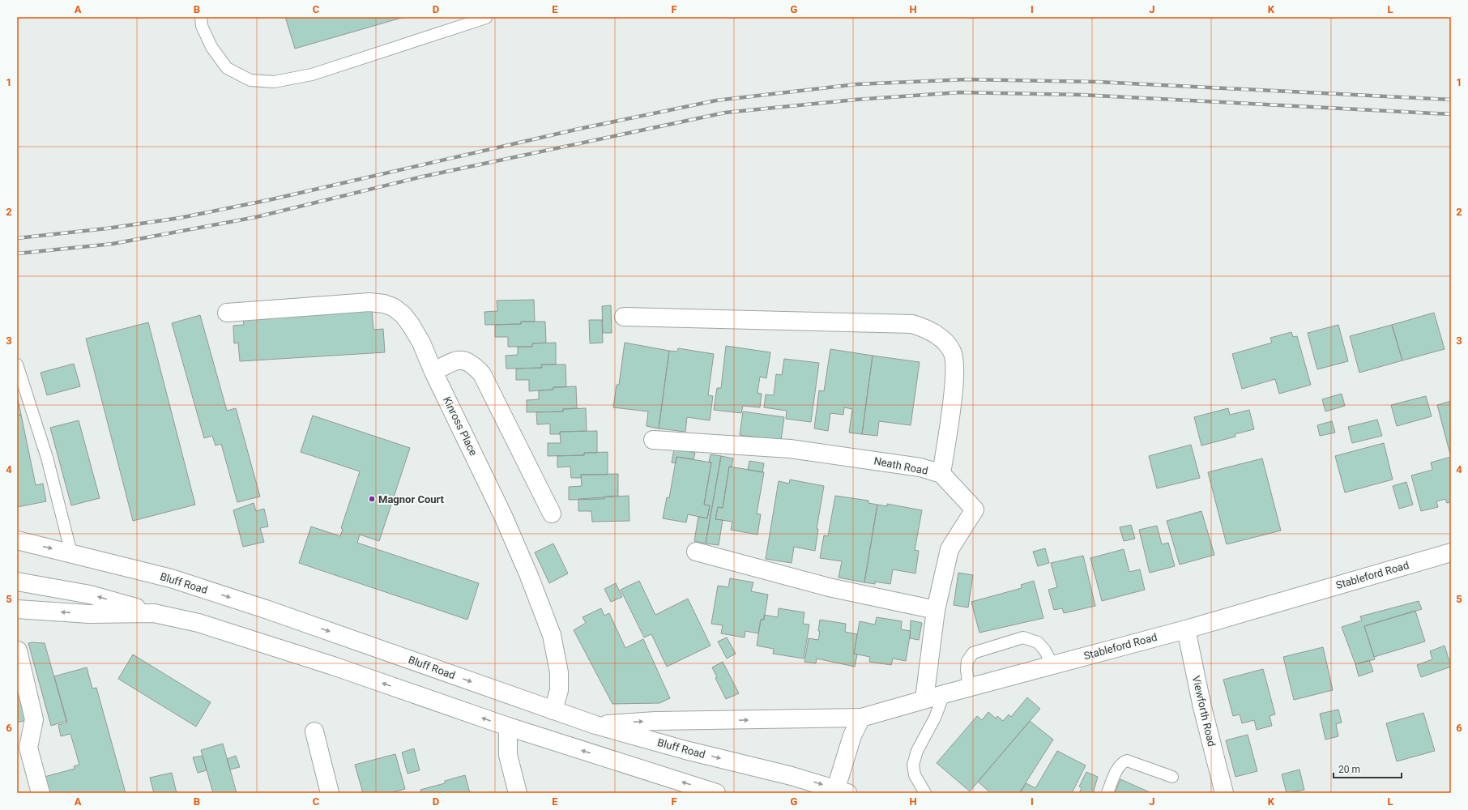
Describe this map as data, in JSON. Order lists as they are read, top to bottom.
{
  "streets": {
    "street": [
      "Kinross Place",
      "Neath Road",
      "Stableford Road",
      "Bluff Road",
      "Viewforth Road"
    ]
  },
  "crossings": [
    ["Kinross Place", "Bluff Road"],
    ["Neath Road", "Stableford Road"],
    ["Stableford Road", "Bluff Road"],
    ["Stableford Road", "Viewforth Road"]
  ],
  "places": ["Magnor Court"],
  "scale_bar": "20 m",
  "grid": {
    "columns": [
      "A",
      "B",
      "C",
      "D",
      "E",
      "F",
      "G",
      "H",
      "I",
      "J",
      "K",
      "L"
    ],
    "rows": [
      "1",
      "2",
      "3",
      "4",
      "5",
      "6"
    ]
  }
}
